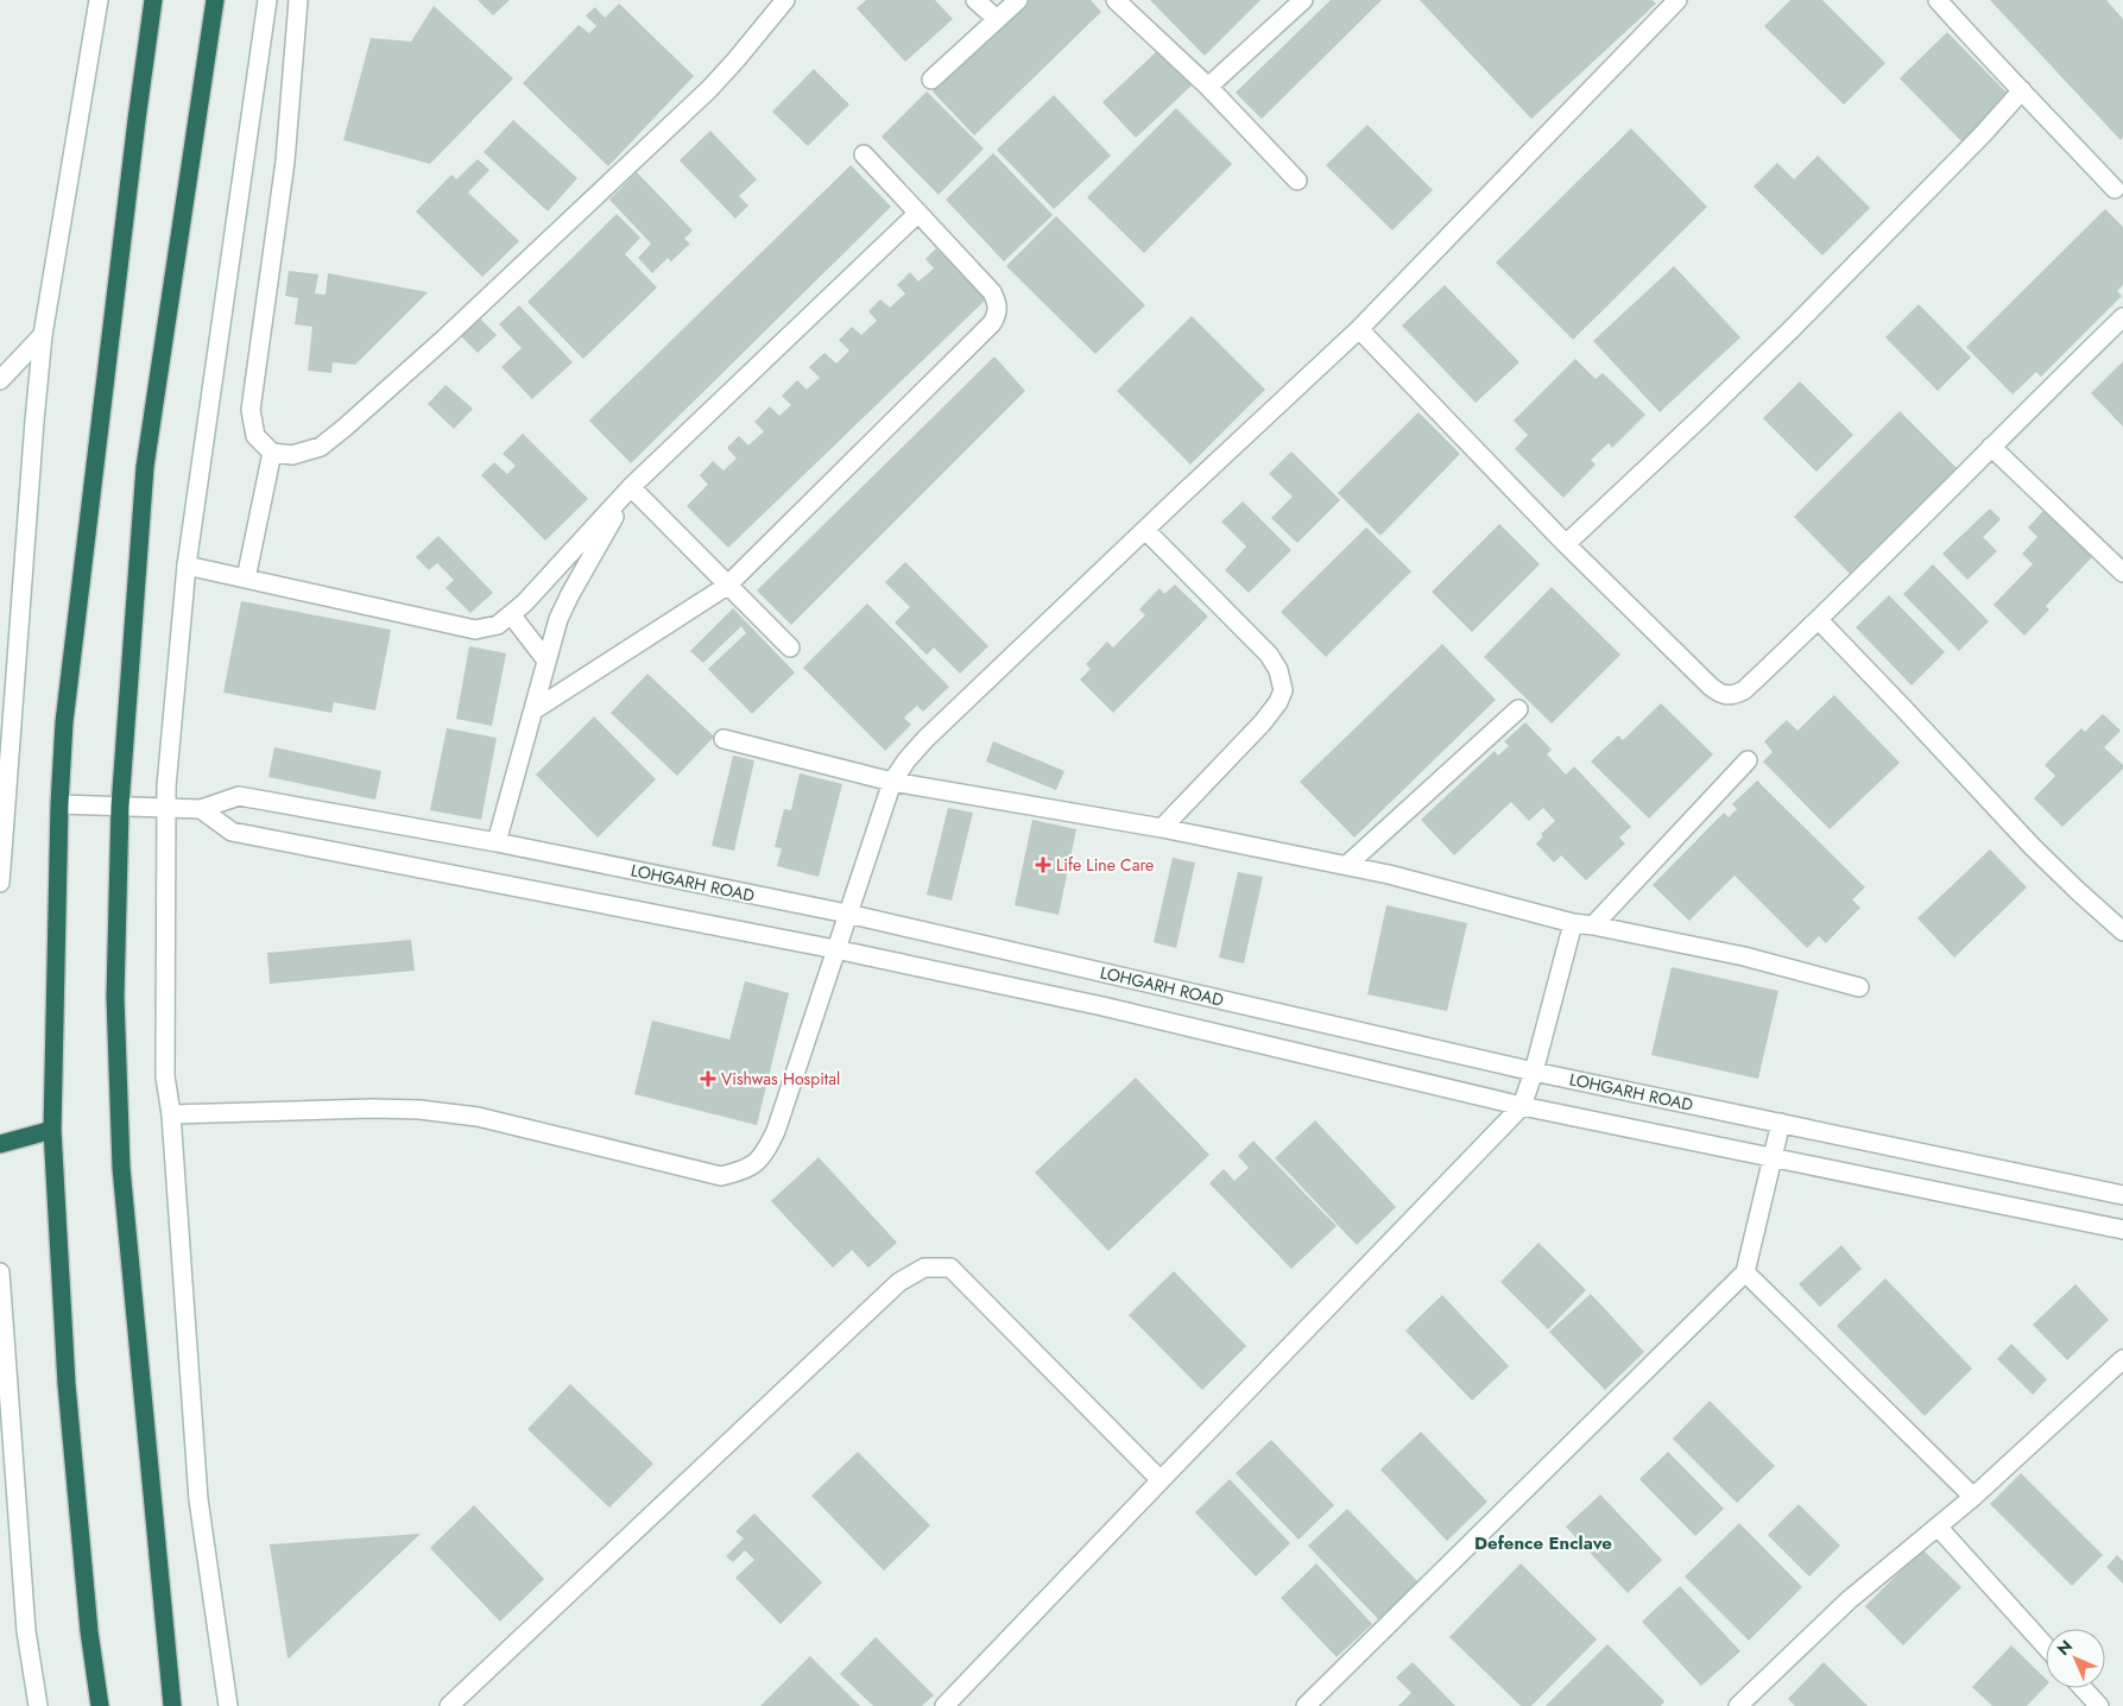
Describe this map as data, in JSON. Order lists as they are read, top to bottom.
{
  "streets": {
    "street": ["LOHGARH ROAD"]
  },
  "districts": ["Defence Enclave"],
  "places": {
    "health": ["Life Line Care", "Vishwas Hospital"]
  },
  "north": "top left"
}
